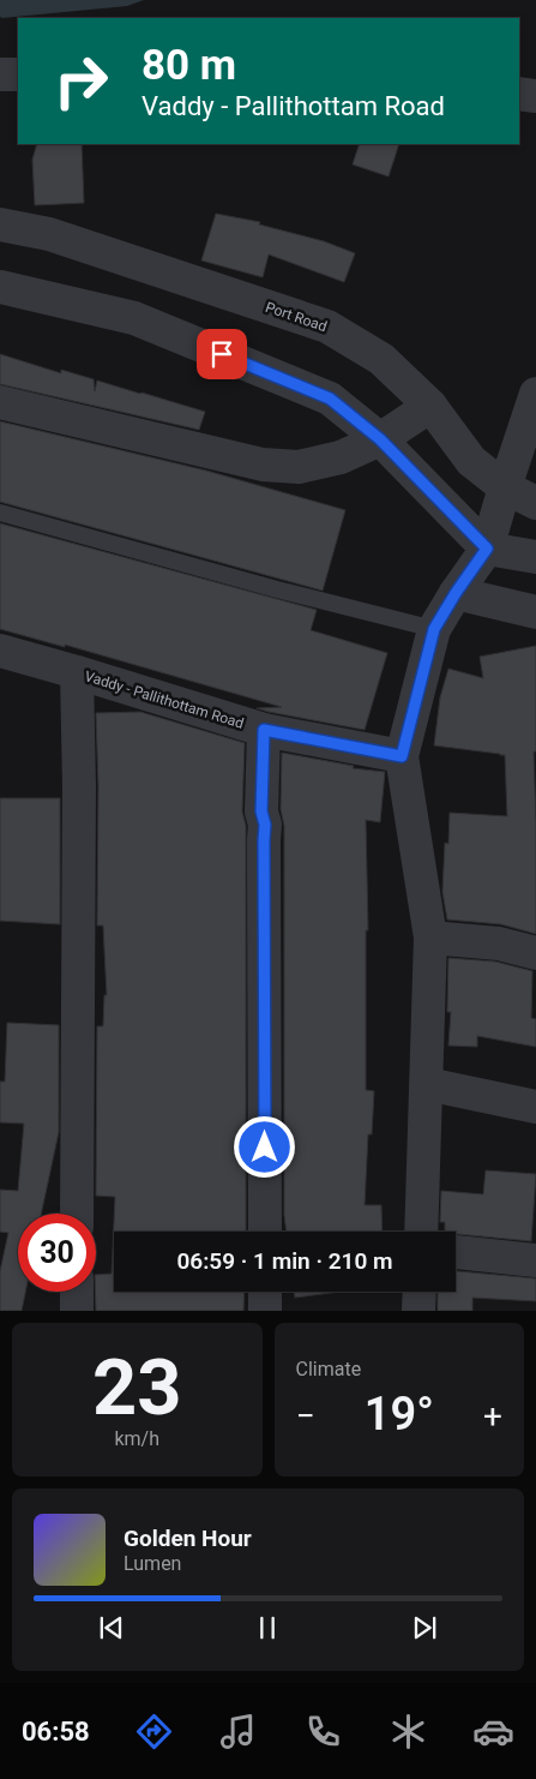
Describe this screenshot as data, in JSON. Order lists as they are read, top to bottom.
{
  "streets": {
    "street": ["Port Road", "Vaddy - Pallithottam Road"]
  },
  "page": {
    "turn": ["80 m", "Vaddy - Pallithottam Road"],
    "limit": "30",
    "trip": "06:59 · 1 min · 210 m",
    "tile": [
      ["23", "km/h"],
      "Climate"
    ],
    "heat": ["−", "19°", "+"],
    "song": ["Golden Hour", "Lumen"],
    "tabs": "06:58"
  }
}
